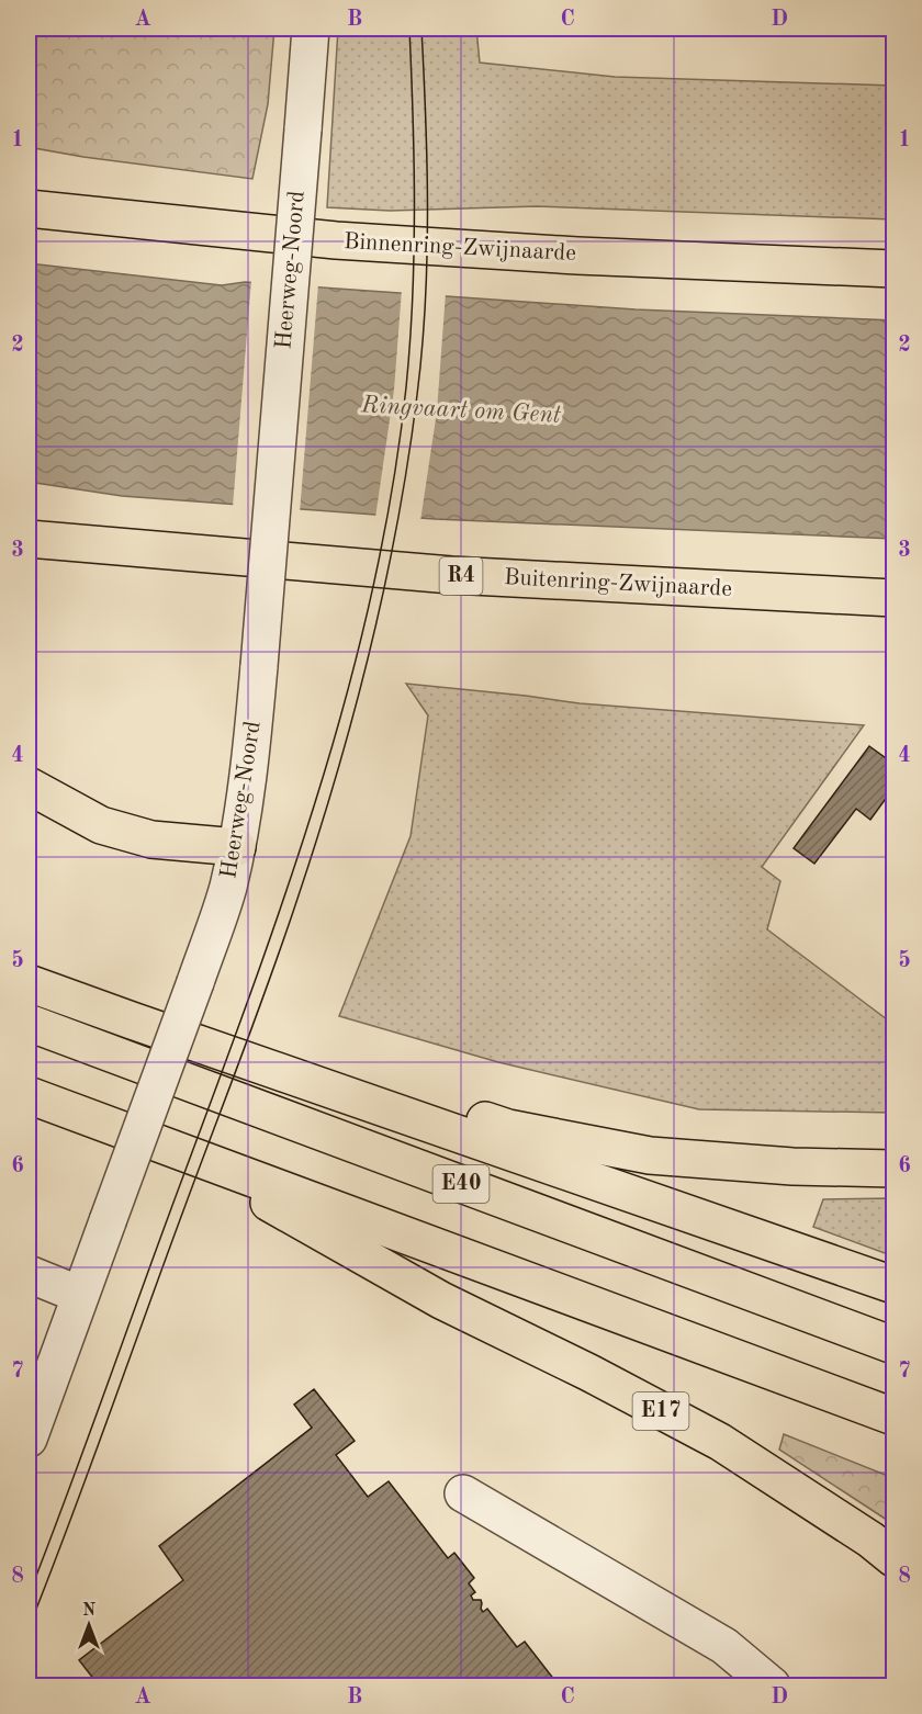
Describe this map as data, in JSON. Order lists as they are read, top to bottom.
{
  "streets": {
    "main road": [
      "Binnenring-Zwijnaarde",
      "R4",
      "Buitenring-Zwijnaarde",
      "E40",
      "E17"
    ],
    "street": ["Heerweg-Noord"]
  },
  "water": ["Ringvaart om Gent"],
  "north": "top",
  "grid": {
    "columns": [
      "A",
      "B",
      "C",
      "D"
    ],
    "rows": [
      "1",
      "2",
      "3",
      "4",
      "5",
      "6",
      "7",
      "8"
    ]
  }
}
